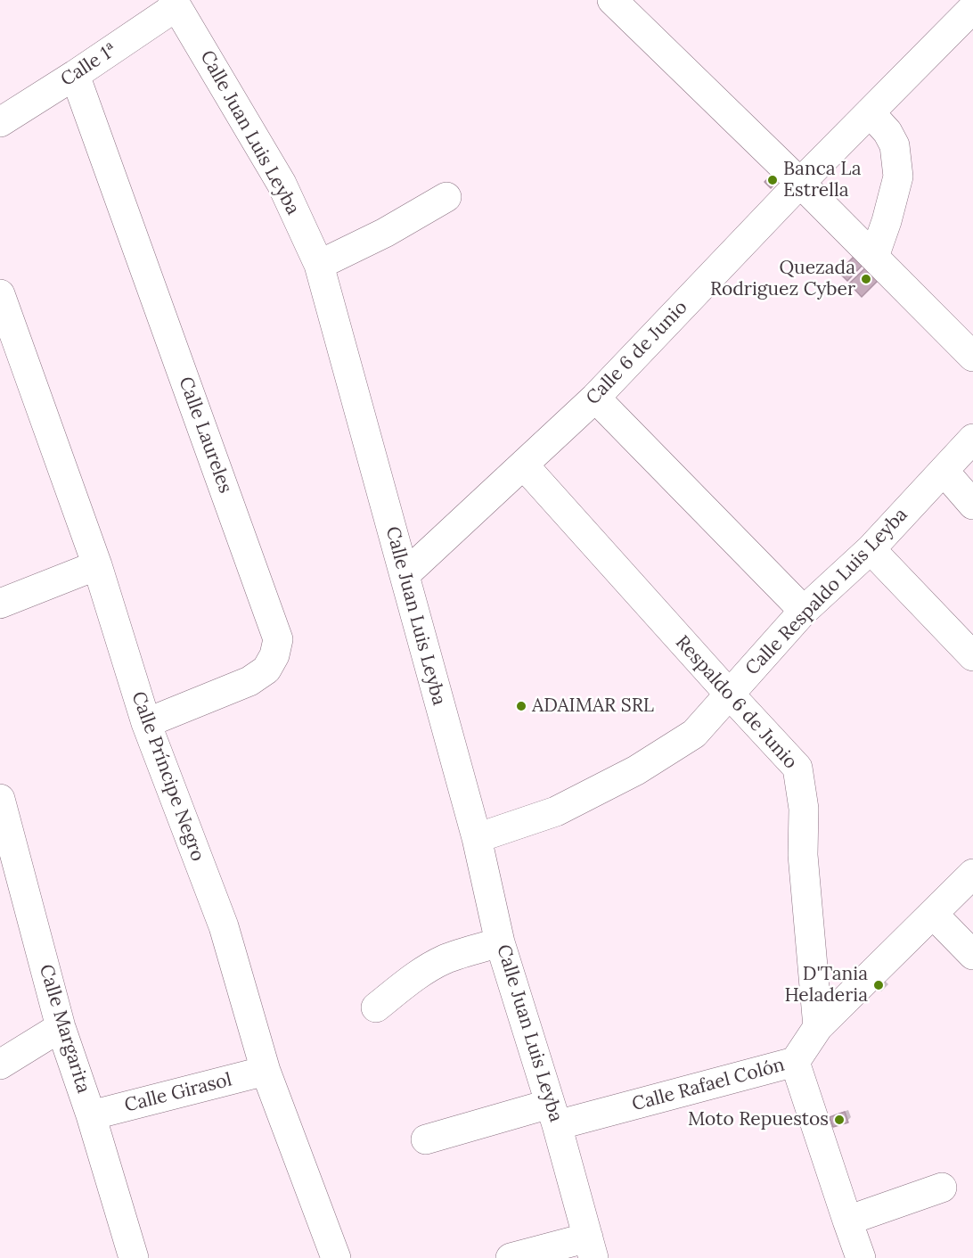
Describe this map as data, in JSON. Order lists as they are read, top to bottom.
{
  "streets": {
    "street": [
      "Calle 1ª",
      "Calle Juan Luis Leyba",
      "Calle 6 de Junio",
      "Calle Laureles",
      "Calle Respaldo Luis Leyba",
      "Respaldo 6 de Junio",
      "Calle Príncipe Negro",
      "Calle Margarita",
      "Calle Rafael Colón",
      "Calle Girasol"
    ]
  },
  "crossings": [
    ["Calle 1ª", "Calle Juan Luis Leyba"],
    ["Calle 1ª", "Calle Laureles"],
    ["Calle Juan Luis Leyba", "Calle 6 de Junio"],
    ["Calle Juan Luis Leyba", "Calle Respaldo Luis Leyba"],
    ["Calle Juan Luis Leyba", "Calle Rafael Colón"],
    ["Calle 6 de Junio", "Respaldo 6 de Junio"],
    ["Calle Laureles", "Calle Príncipe Negro"],
    ["Calle Respaldo Luis Leyba", "Respaldo 6 de Junio"],
    ["Respaldo 6 de Junio", "Calle Rafael Colón"],
    ["Calle Príncipe Negro", "Calle Girasol"],
    ["Calle Margarita", "Calle Girasol"]
  ],
  "places": [
    "Banca La Estrella",
    "Quezada Rodriguez Cyber",
    "ADAIMAR SRL",
    "D'Tania Heladeria",
    "Moto Repuestos"
  ]
}
